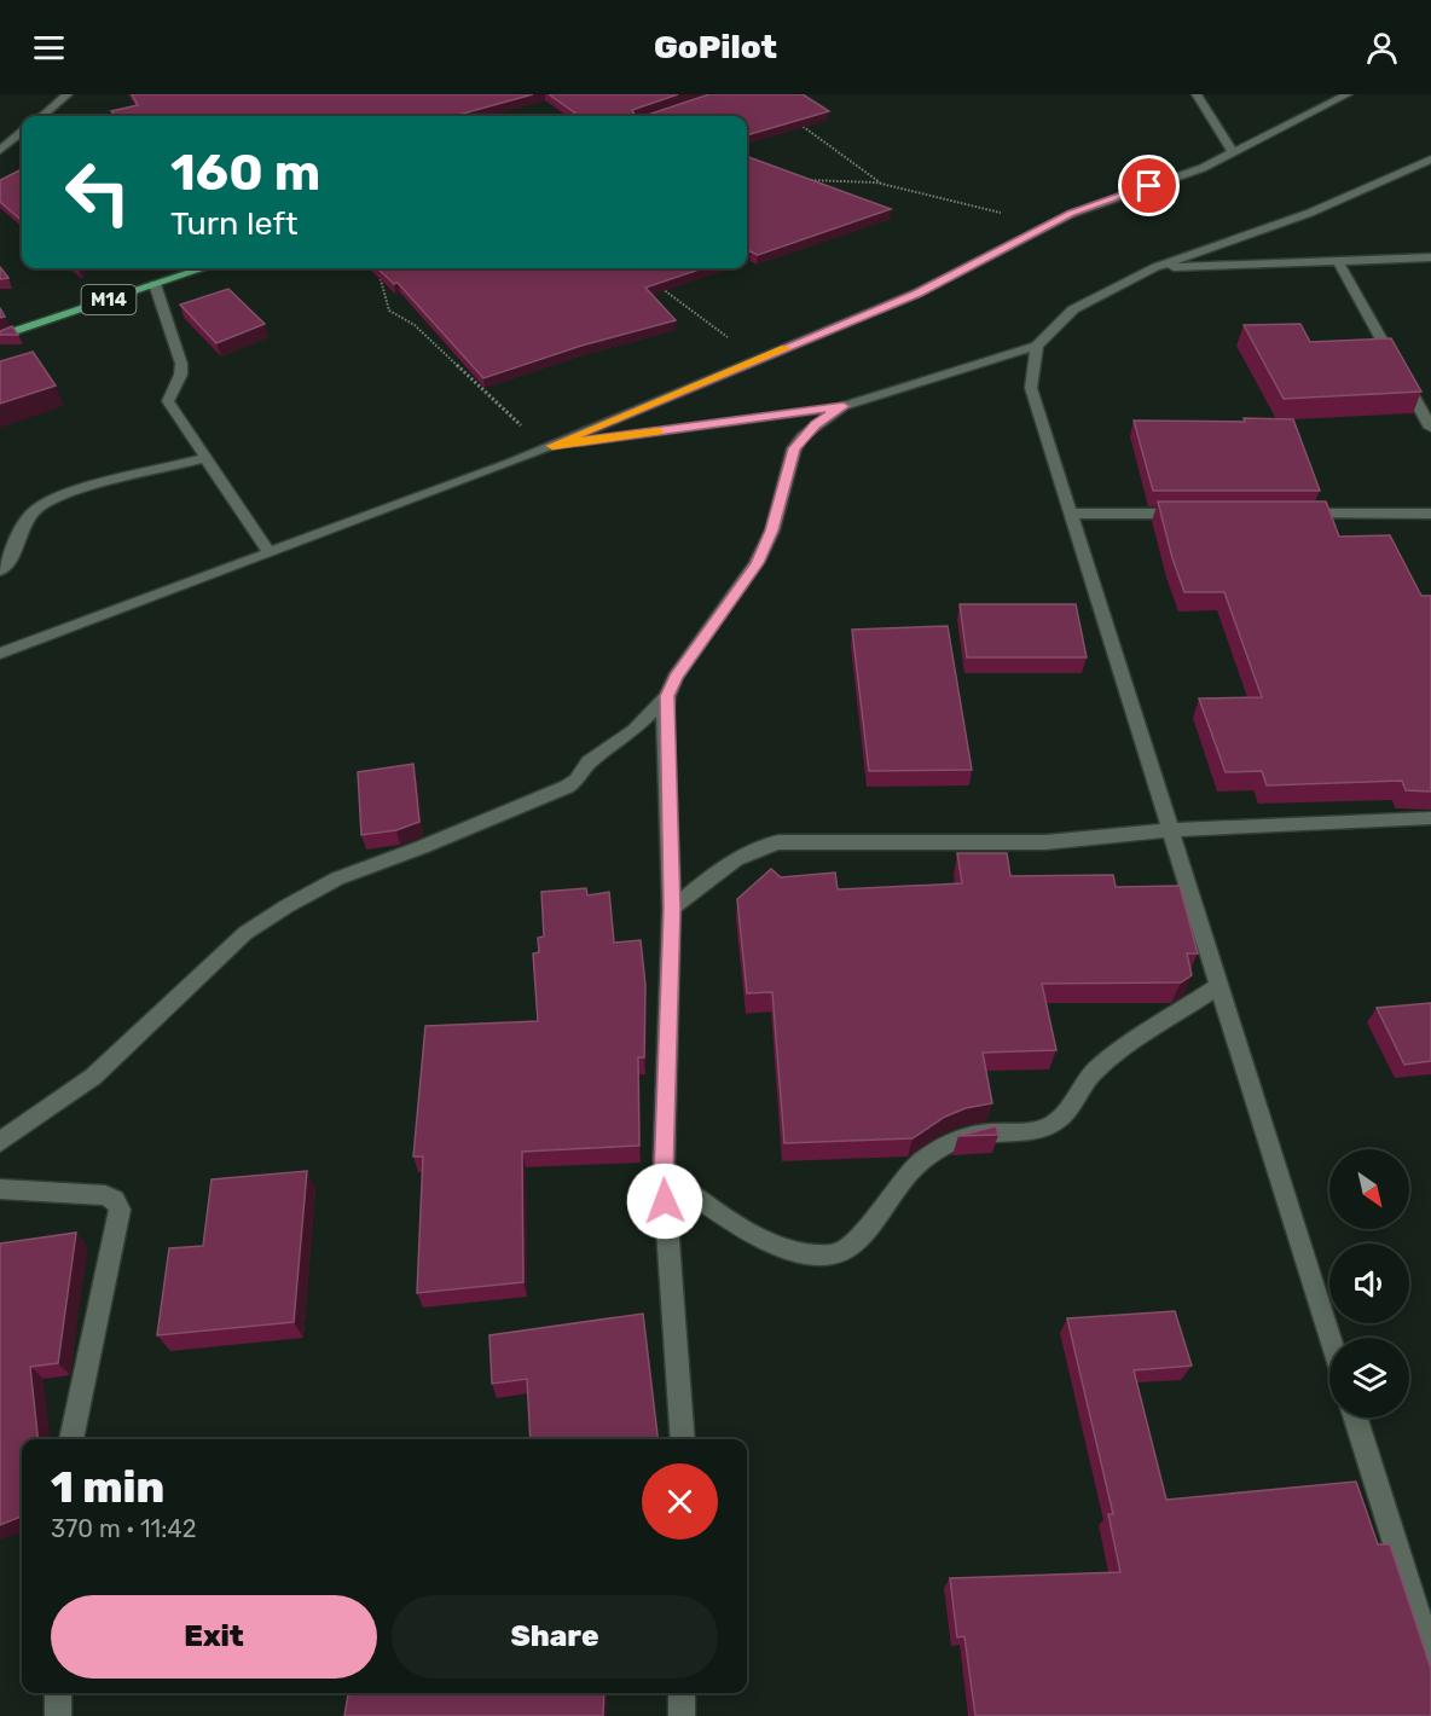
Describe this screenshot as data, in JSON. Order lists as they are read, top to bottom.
{
  "streets": {
    "main road": ["M14"]
  },
  "north": "bottom right",
  "page": {
    "header": "GoPilot",
    "turn": ["160 m", "Turn left"],
    "heading": ["1 min", "370 m · 11:42"],
    "buttons": ["Exit", "Share"]
  }
}
